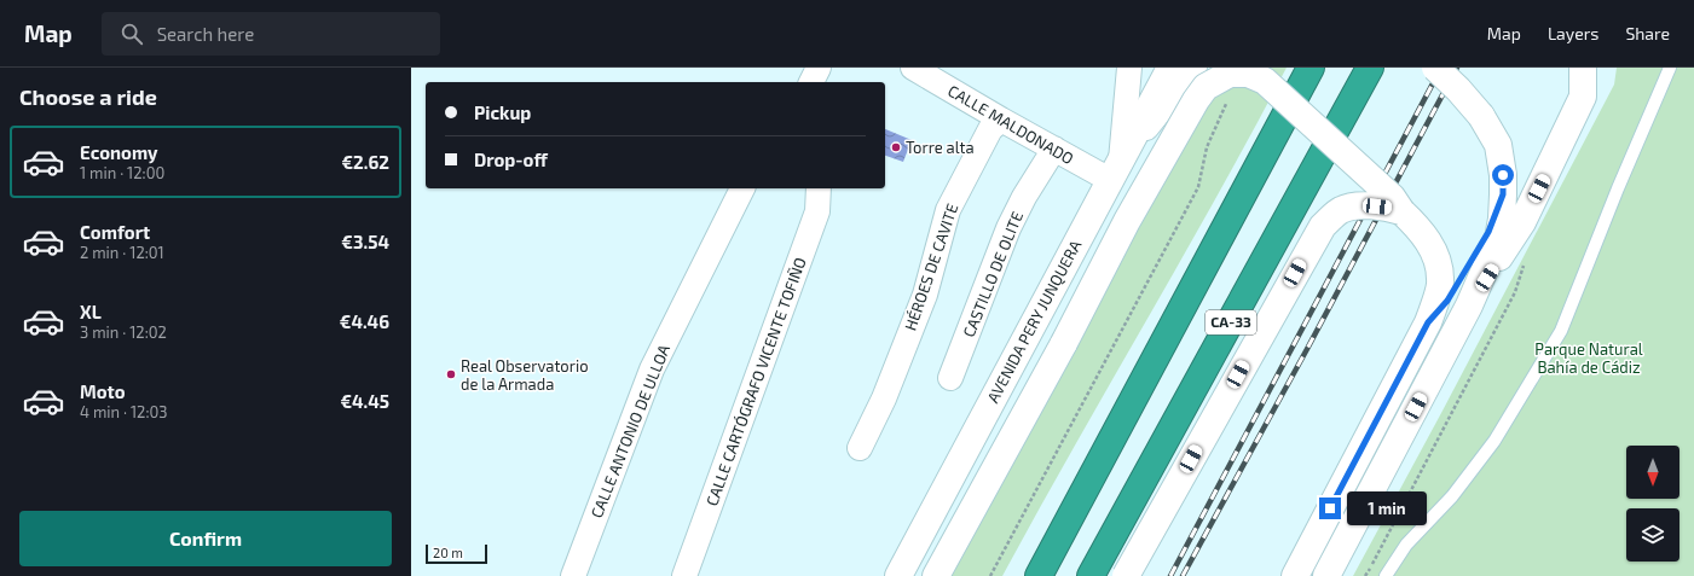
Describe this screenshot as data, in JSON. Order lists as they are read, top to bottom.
{
  "streets": {
    "highway": ["CA-33"],
    "street": [
      "CALLE MALDONADO",
      "HÉROES DE CAVITE",
      "CASTILLO DE OLITE",
      "AVENIDA PERY JUNQUERA",
      "CALLE CARTÓGRAFO VICENTE TOFIÑO",
      "CALLE ANTONIO DE ULLOA"
    ]
  },
  "crossings": [
    ["CALLE MALDONADO", "HÉROES DE CAVITE"],
    ["CALLE MALDONADO", "CASTILLO DE OLITE"],
    ["CALLE MALDONADO", "AVENIDA PERY JUNQUERA"]
  ],
  "parks": ["Parque Natural Bahía de Cádiz"],
  "places": ["Torre alta", "Real Observatorio de la Armada"],
  "scale_bar": "20 m",
  "north": "bottom",
  "page": {
    "header": "Map",
    "search": "Search here",
    "nav": ["Map", "Layers", "Share"],
    "heading": "Choose a ride",
    "banner": ["Pickup", "Drop-off"],
    "list": [
      {
        "name": "Economy",
        "note": "1 min · 12:00",
        "value": "€2.62"
      },
      {
        "name": "Comfort",
        "note": "2 min · 12:01",
        "value": "€3.54"
      },
      {
        "name": "XL",
        "note": "3 min · 12:02",
        "value": "€4.46"
      },
      {
        "name": "Moto",
        "note": "4 min · 12:03",
        "value": "€4.45"
      }
    ],
    "bubble": "1 min",
    "buttons": "Confirm",
    "scale": "20 m"
  }
}
